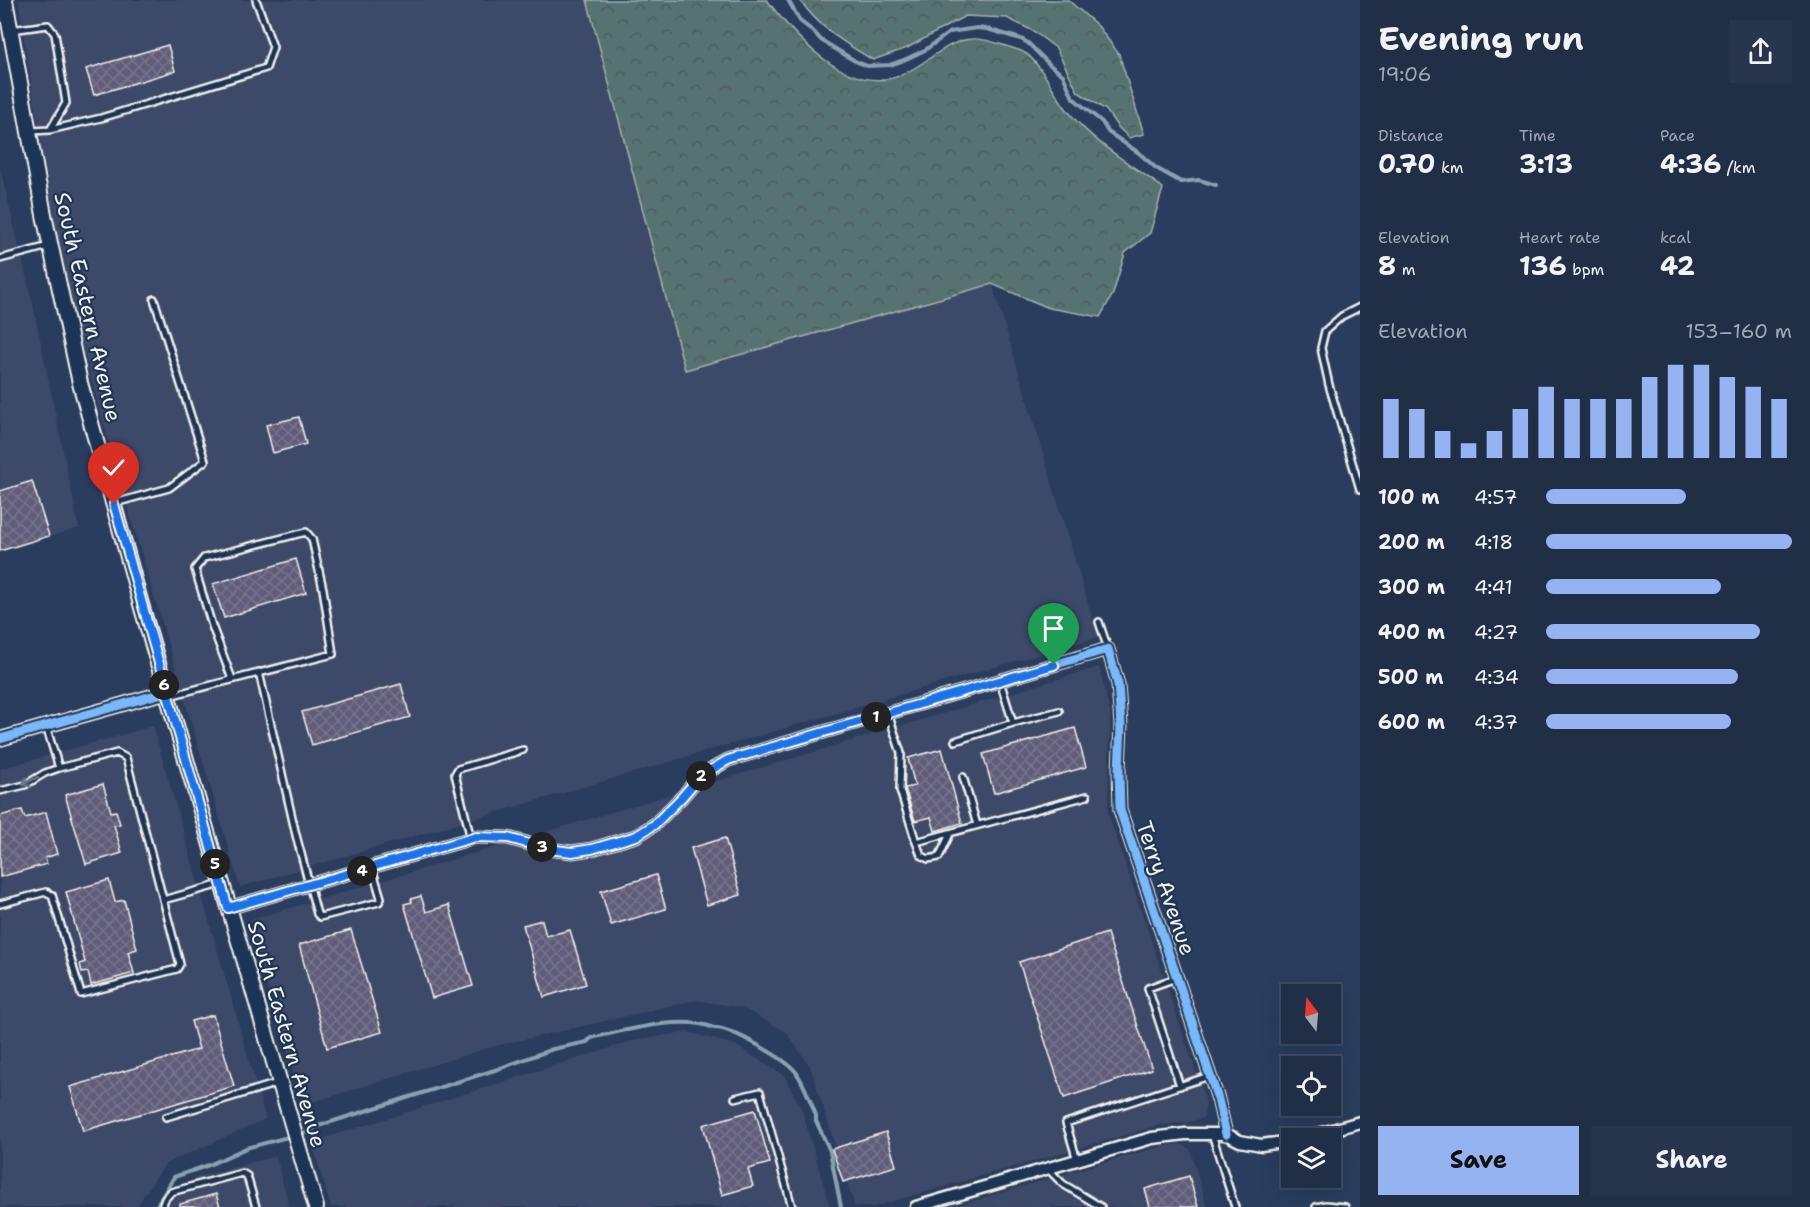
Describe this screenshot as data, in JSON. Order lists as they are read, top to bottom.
{
  "streets": {
    "main road": ["South Eastern Avenue"],
    "street": ["Terry Avenue"]
  },
  "north": "top",
  "page": {
    "heading": ["Evening run", "19:06"],
    "stats": [
      ["Distance", "0.70 km"],
      ["Time", "3:13"],
      ["Pace", "4:36 /km"],
      ["Elevation", "8 m"],
      ["Heart rate", "136 bpm"],
      ["kcal", "42"]
    ],
    "chart": ["Elevation", "153–160 m"],
    "list": [
      {
        "name": "100 m",
        "note": "4:57"
      },
      {
        "name": "200 m",
        "note": "4:18"
      },
      {
        "name": "300 m",
        "note": "4:41"
      },
      {
        "name": "400 m",
        "note": "4:27"
      },
      {
        "name": "500 m",
        "note": "4:34"
      },
      {
        "name": "600 m",
        "note": "4:37"
      }
    ],
    "pins": [
      "6",
      "1",
      "2",
      "3",
      "5",
      "4"
    ],
    "buttons": ["Save", "Share"]
  }
}
